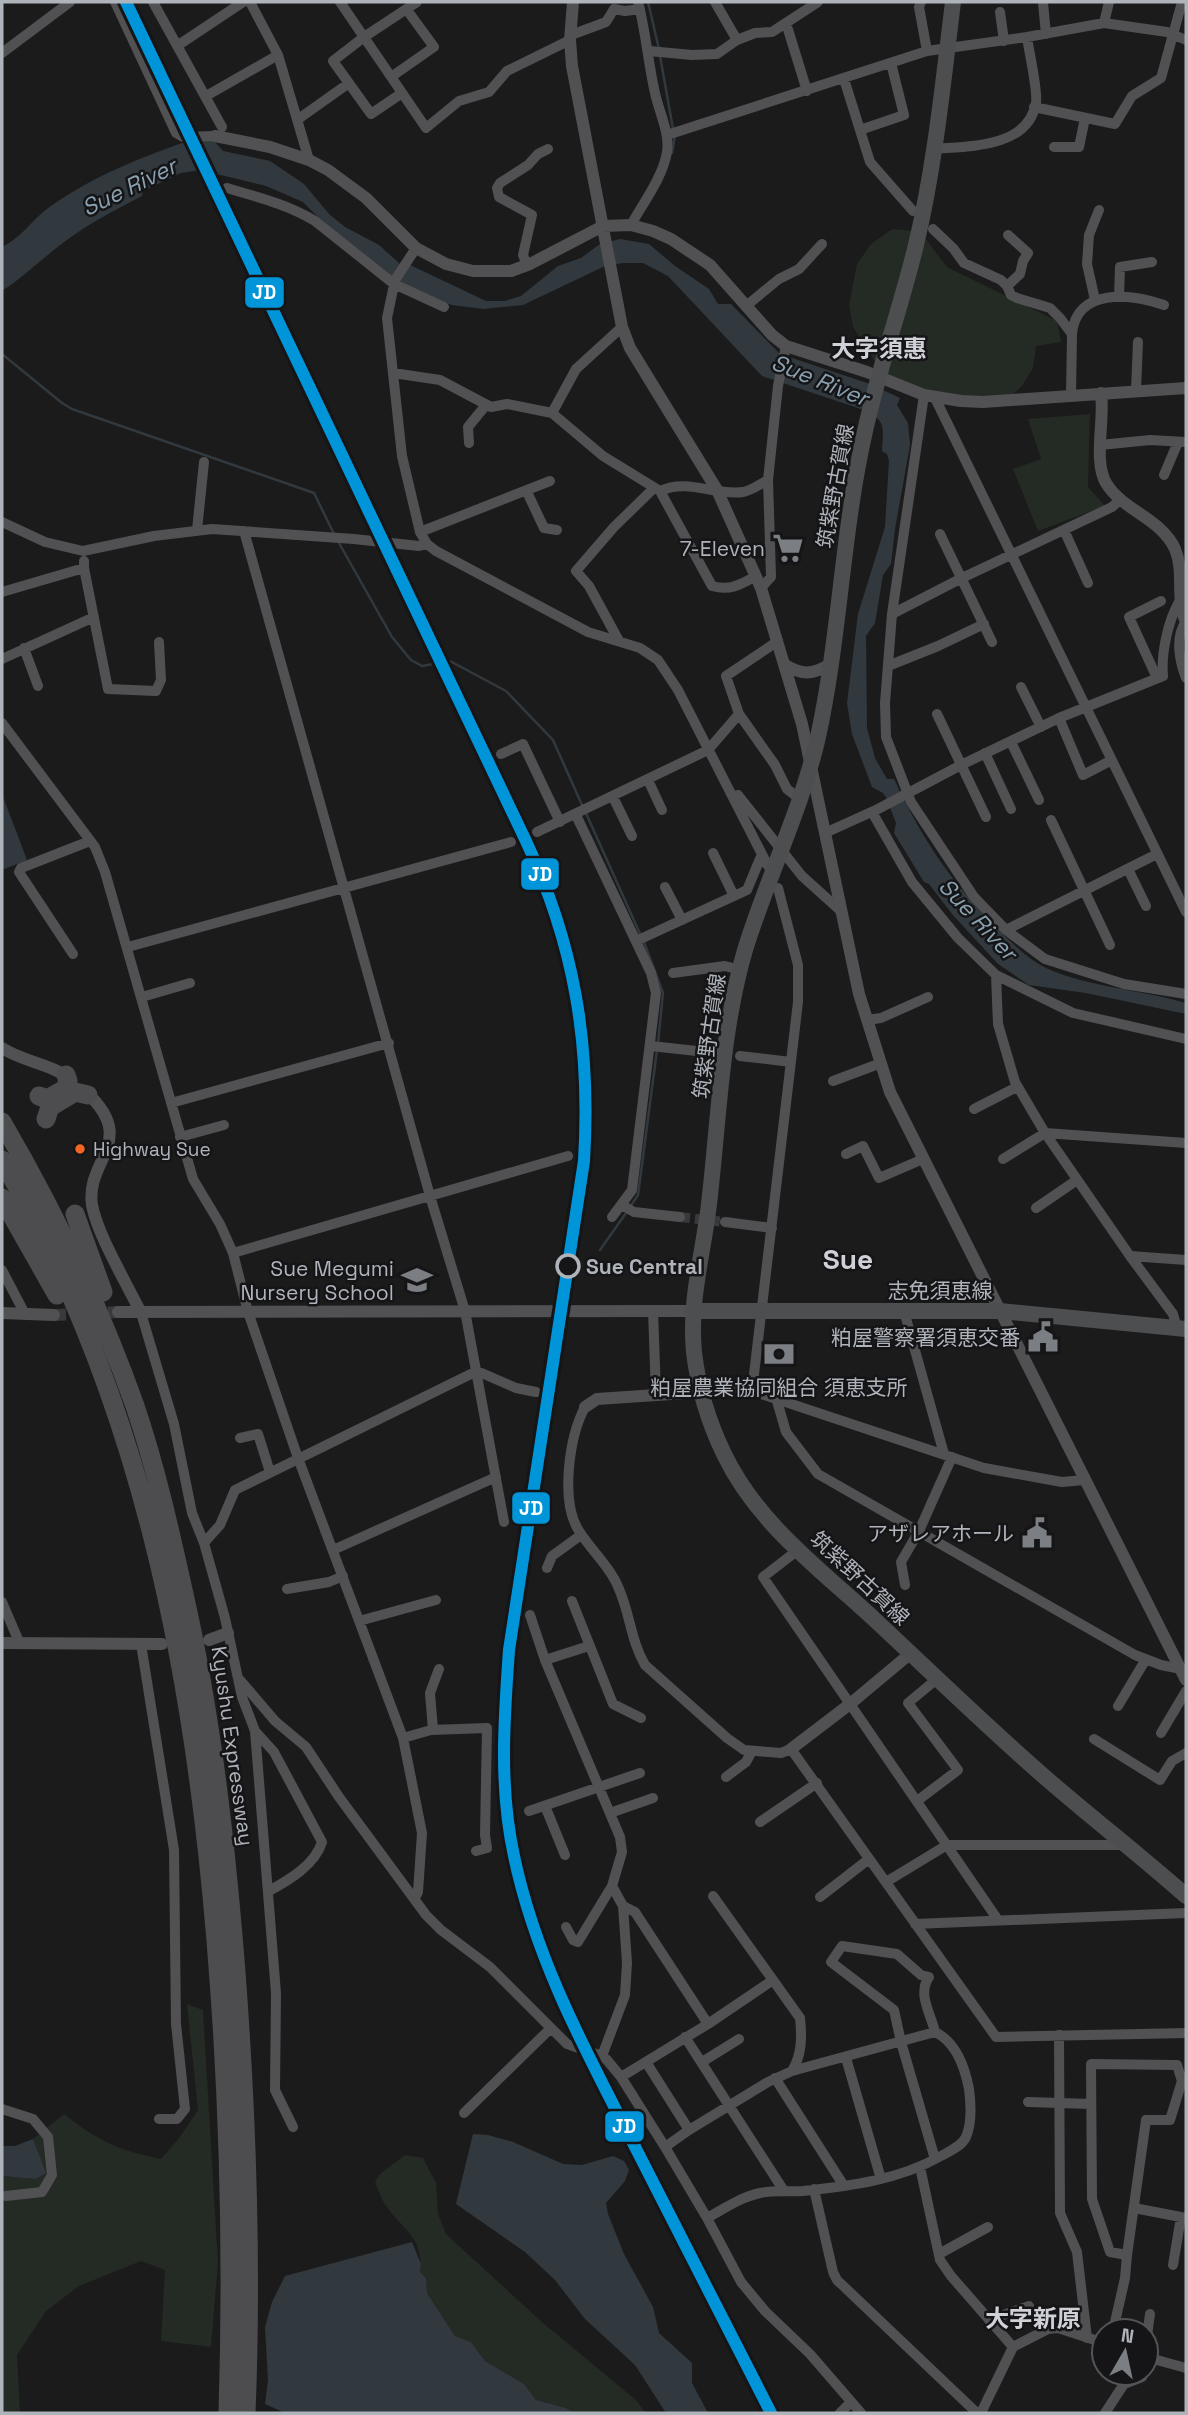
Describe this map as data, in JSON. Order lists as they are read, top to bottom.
{
  "streets": {
    "highway": ["Kyushu Expressway"],
    "main road": ["筑紫野古賀線", "志免須恵線"]
  },
  "crossings": [
    ["筑紫野古賀線", "志免須恵線"]
  ],
  "districts": ["大字須惠", "Sue", "大字新原"],
  "water": ["Sue River"],
  "places": {
    "supermarket": ["7-Eleven"],
    "other": ["Highway Sue", "Sue Central"],
    "school or university": ["Sue Megumi Nursery School"],
    "public building": ["粕屋警察署須恵交番", "アザレアホール"],
    "bank": ["粕屋農業協同組合 須恵支所"]
  },
  "lines": ["transit line JD"],
  "north": "top"
}
